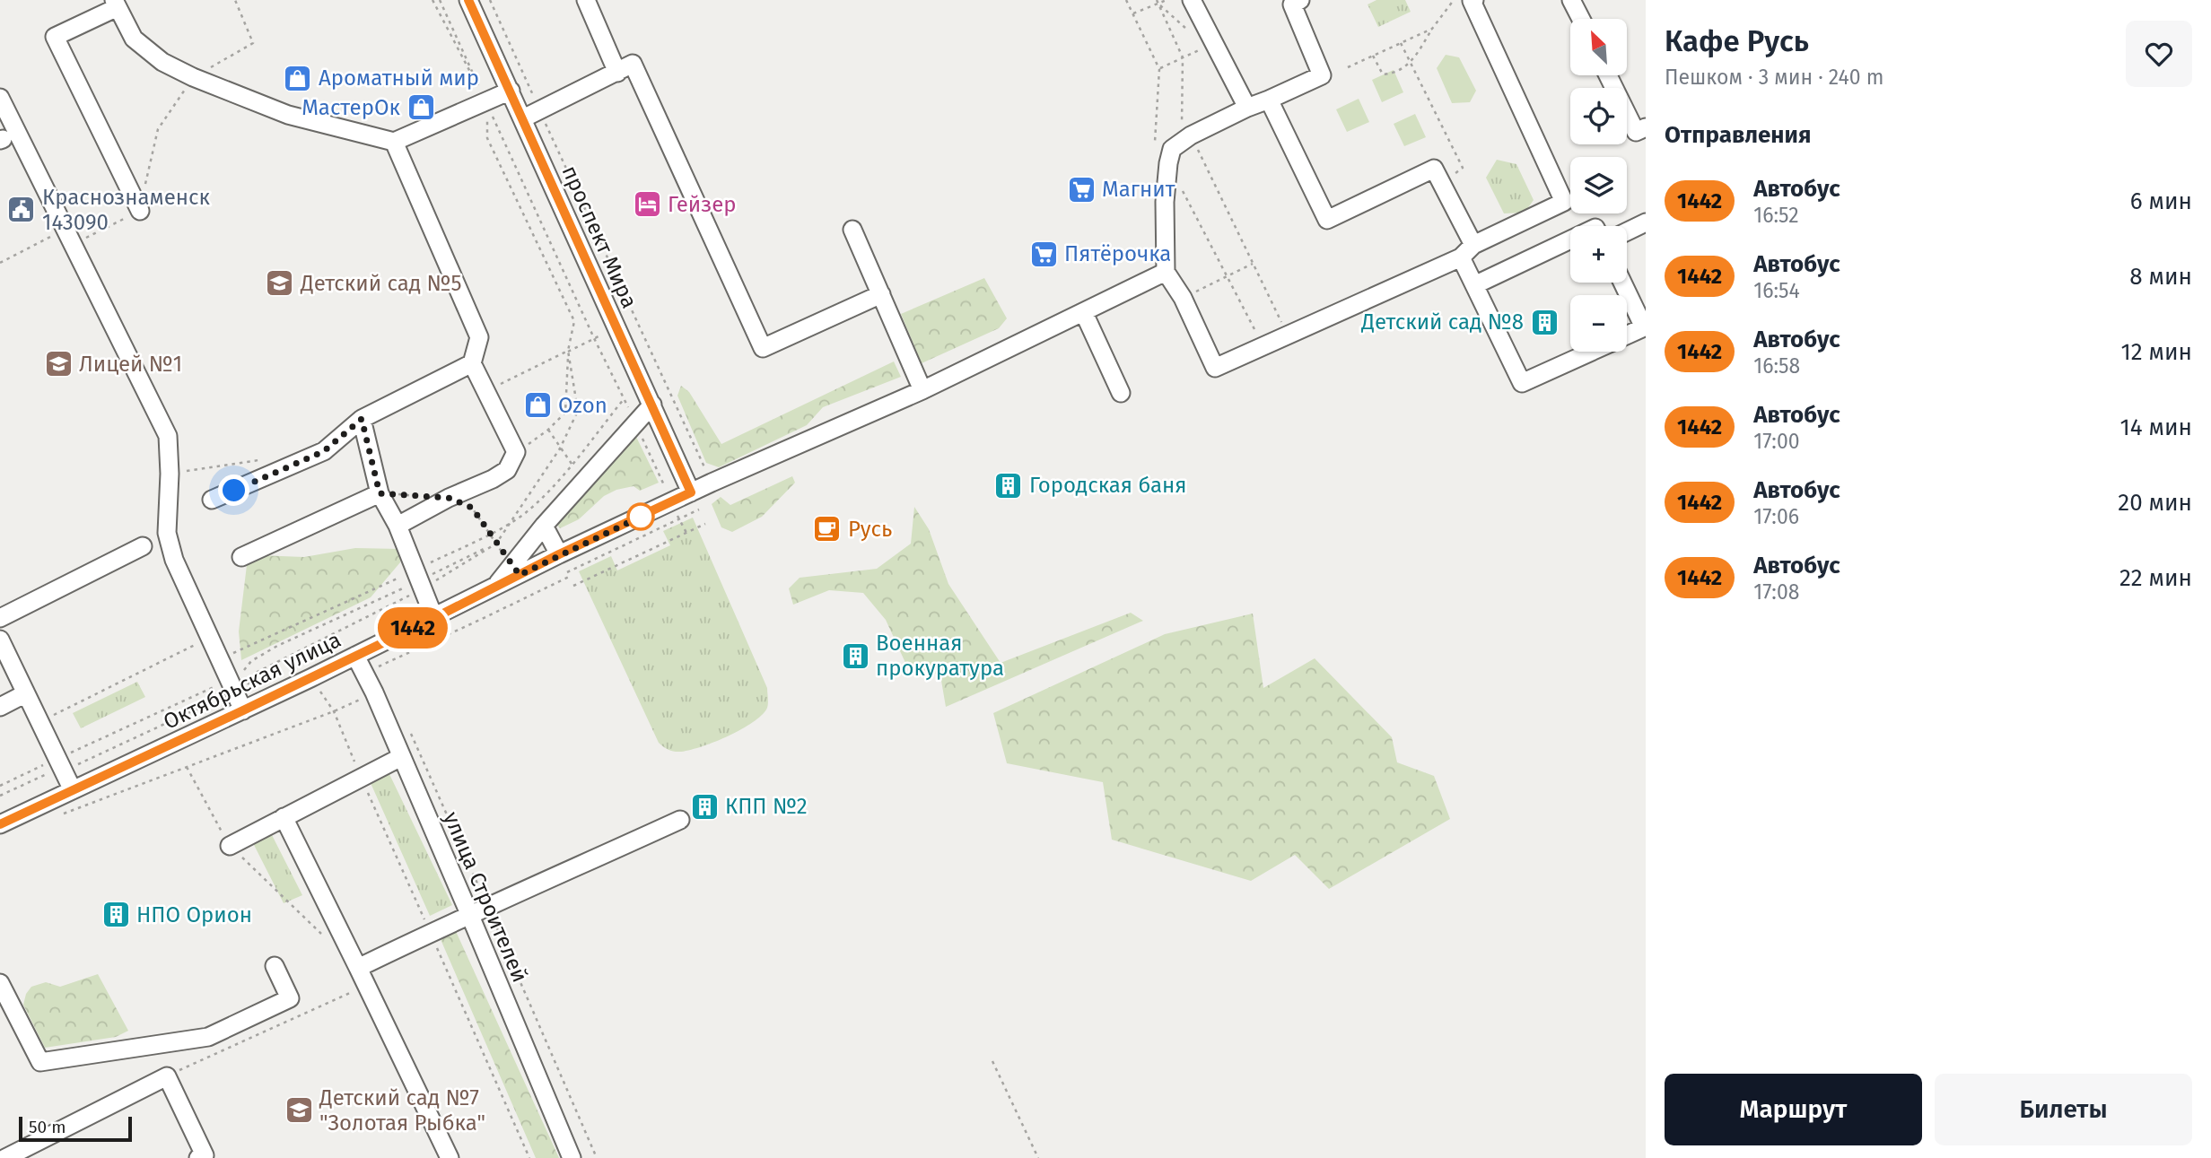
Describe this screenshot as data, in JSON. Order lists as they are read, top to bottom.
{
  "streets": {
    "street": ["проспект Мира", "Октябрьская улица", "улица Строителей"]
  },
  "crossings": [
    ["проспект Мира", "Октябрьская улица"],
    ["Октябрьская улица", "улица Строителей"]
  ],
  "places": {
    "shop": ["Ароматный мир", "МастерОк", "Ozon"],
    "supermarket": ["Магнит", "Пятёрочка"],
    "hotel": ["Гейзер"],
    "public building": ["Краснознаменск 143090"],
    "school or university": ["Детский сад №5", "Лицей №1", "Детский сад №7 \"Золотая Рыбка\""],
    "building": [
      "Детский сад №8",
      "Городская баня",
      "Военная прокуратура",
      "КПП №2",
      "НПО Орион"
    ],
    "cafe": ["Русь"]
  },
  "lines": ["bus line 1442"],
  "scale_bar": "50 m",
  "north": "top left",
  "page": {
    "on_map": "1442",
    "heading": [
      ["Кафе Русь", "Пешком · 3 мин · 240 m"],
      "Отправления"
    ],
    "map_buttons": ["+", "−"],
    "list": [
      {
        "mark": "1442",
        "name": "Автобус",
        "note": "16:52",
        "value": "6 мин"
      },
      {
        "mark": "1442",
        "name": "Автобус",
        "note": "16:54",
        "value": "8 мин"
      },
      {
        "mark": "1442",
        "name": "Автобус",
        "note": "16:58",
        "value": "12 мин"
      },
      {
        "mark": "1442",
        "name": "Автобус",
        "note": "17:00",
        "value": "14 мин"
      },
      {
        "mark": "1442",
        "name": "Автобус",
        "note": "17:06",
        "value": "20 мин"
      },
      {
        "mark": "1442",
        "name": "Автобус",
        "note": "17:08",
        "value": "22 мин"
      }
    ],
    "buttons": ["Маршрут", "Билеты"],
    "scale": "50 m"
  }
}
